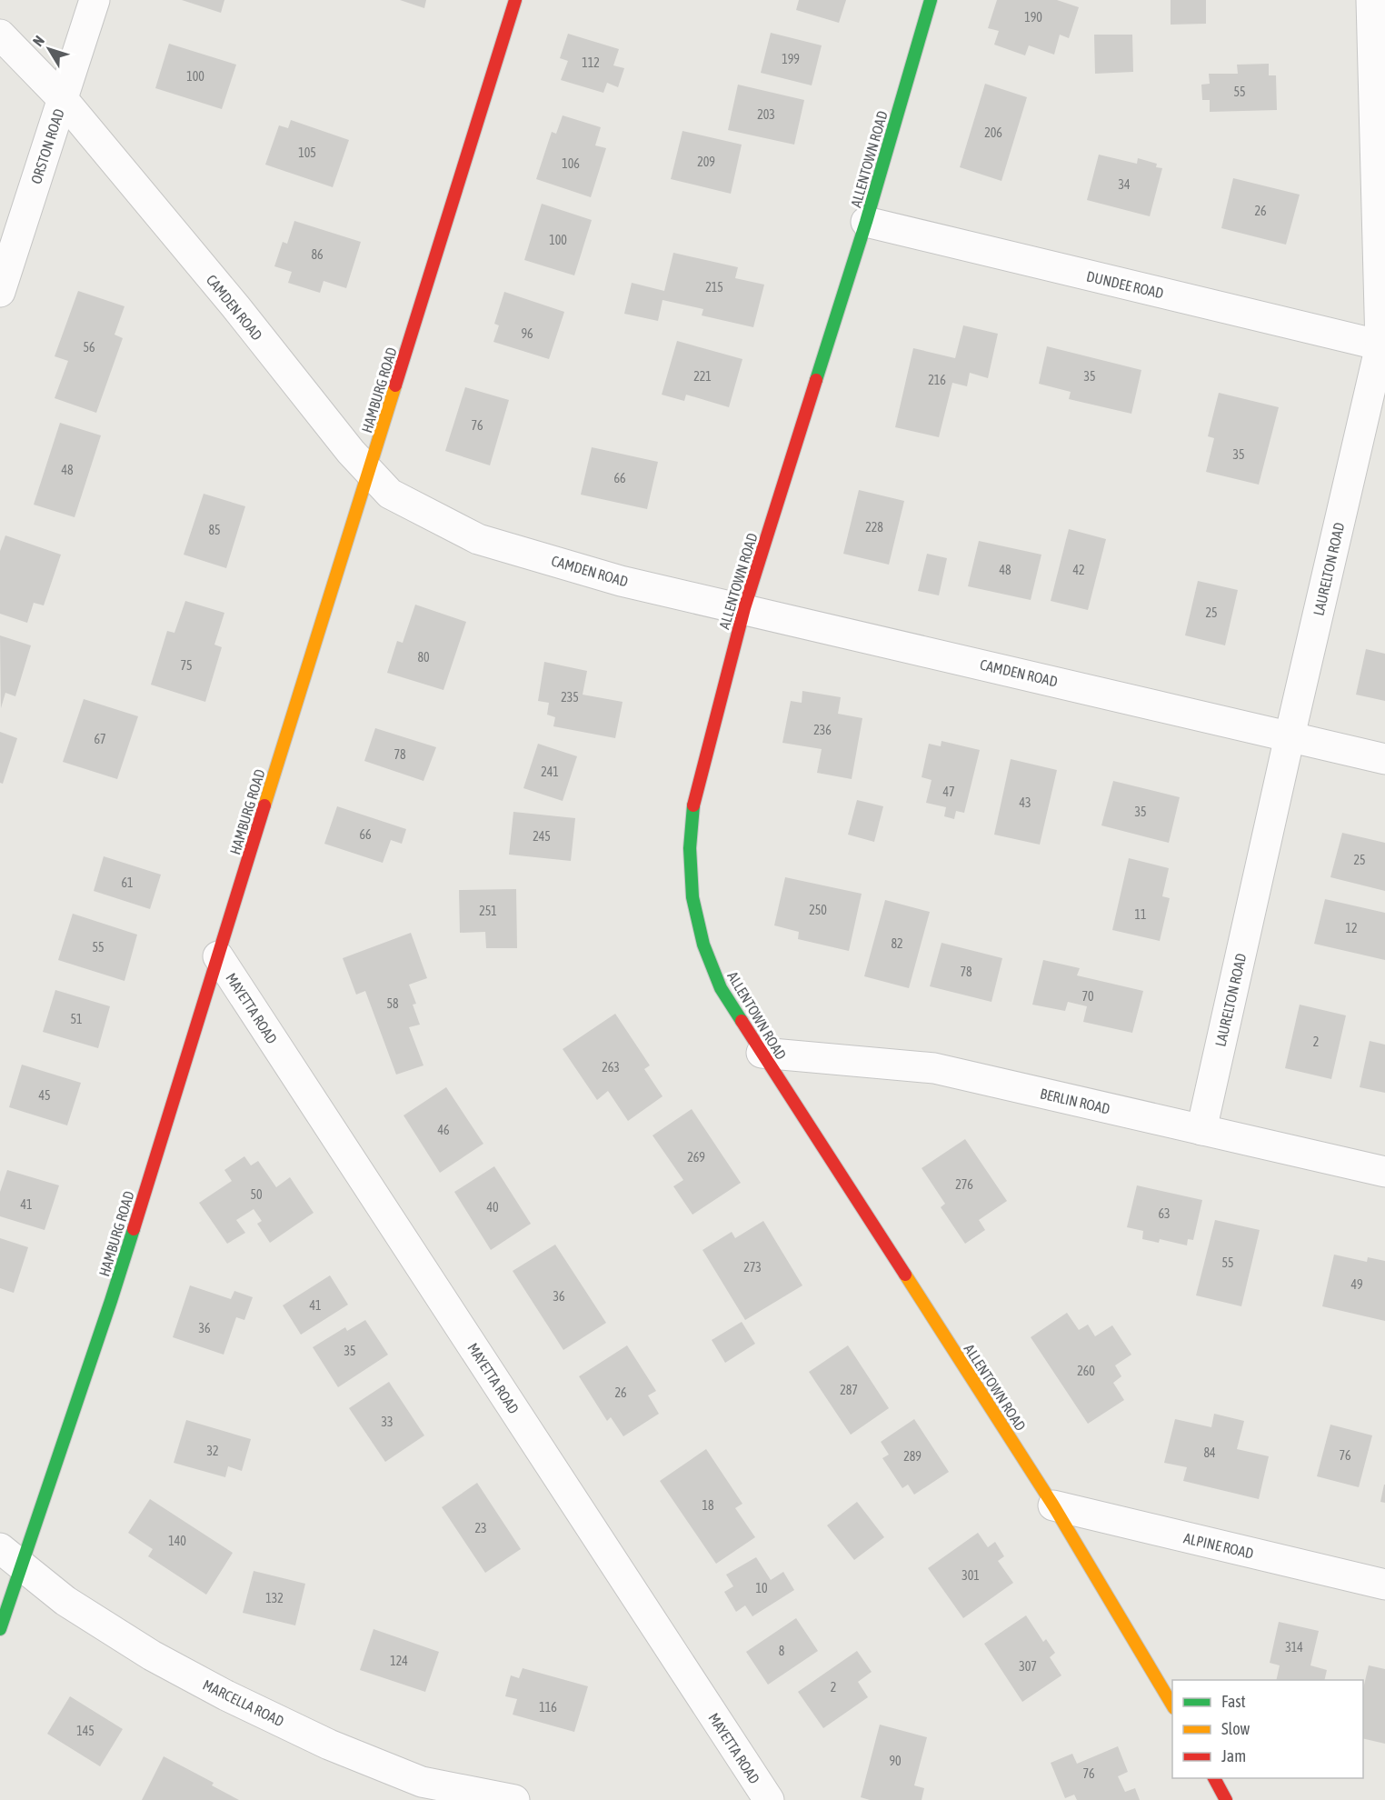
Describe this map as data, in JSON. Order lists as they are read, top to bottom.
{
  "streets": {
    "street": [
      "ORSTON ROAD",
      "ALLENTOWN ROAD",
      "DUNDEE ROAD",
      "CAMDEN ROAD",
      "HAMBURG ROAD",
      "LAURELTON ROAD",
      "MAYETTA ROAD",
      "BERLIN ROAD",
      "ALPINE ROAD",
      "MARCELLA ROAD"
    ]
  },
  "crossings": [
    ["ORSTON ROAD", "CAMDEN ROAD"],
    ["ALLENTOWN ROAD", "DUNDEE ROAD"],
    ["ALLENTOWN ROAD", "CAMDEN ROAD"],
    ["ALLENTOWN ROAD", "BERLIN ROAD"],
    ["ALLENTOWN ROAD", "ALPINE ROAD"],
    ["DUNDEE ROAD", "LAURELTON ROAD"],
    ["CAMDEN ROAD", "HAMBURG ROAD"],
    ["CAMDEN ROAD", "LAURELTON ROAD"],
    ["HAMBURG ROAD", "MAYETTA ROAD"],
    ["HAMBURG ROAD", "MARCELLA ROAD"],
    ["LAURELTON ROAD", "BERLIN ROAD"]
  ],
  "house_numbers": [
    "190",
    "199",
    "112",
    "100",
    "55",
    "203",
    "206",
    "105",
    "209",
    "106",
    "34",
    "26",
    "100",
    "86",
    "215",
    "96",
    "56",
    "221",
    "35",
    "216",
    "76",
    "35",
    "48",
    "66",
    "228",
    "85",
    "48",
    "42",
    "25",
    "80",
    "75",
    "235",
    "236",
    "67",
    "78",
    "241",
    "47",
    "43",
    "35",
    "66",
    "245",
    "25",
    "61",
    "250",
    "251",
    "11",
    "12",
    "82",
    "55",
    "78",
    "70",
    "58",
    "51",
    "2",
    "263",
    "45",
    "46",
    "269",
    "276",
    "50",
    "41",
    "40",
    "63",
    "55",
    "273",
    "49",
    "36",
    "41",
    "36",
    "35",
    "260",
    "287",
    "26",
    "33",
    "32",
    "84",
    "76",
    "289",
    "18",
    "23",
    "140",
    "301",
    "10",
    "132",
    "314",
    "8",
    "124",
    "307",
    "2",
    "116",
    "145",
    "90",
    "76"
  ],
  "legend": ["Fast", "Slow", "Jam"],
  "north": "top left"
}
